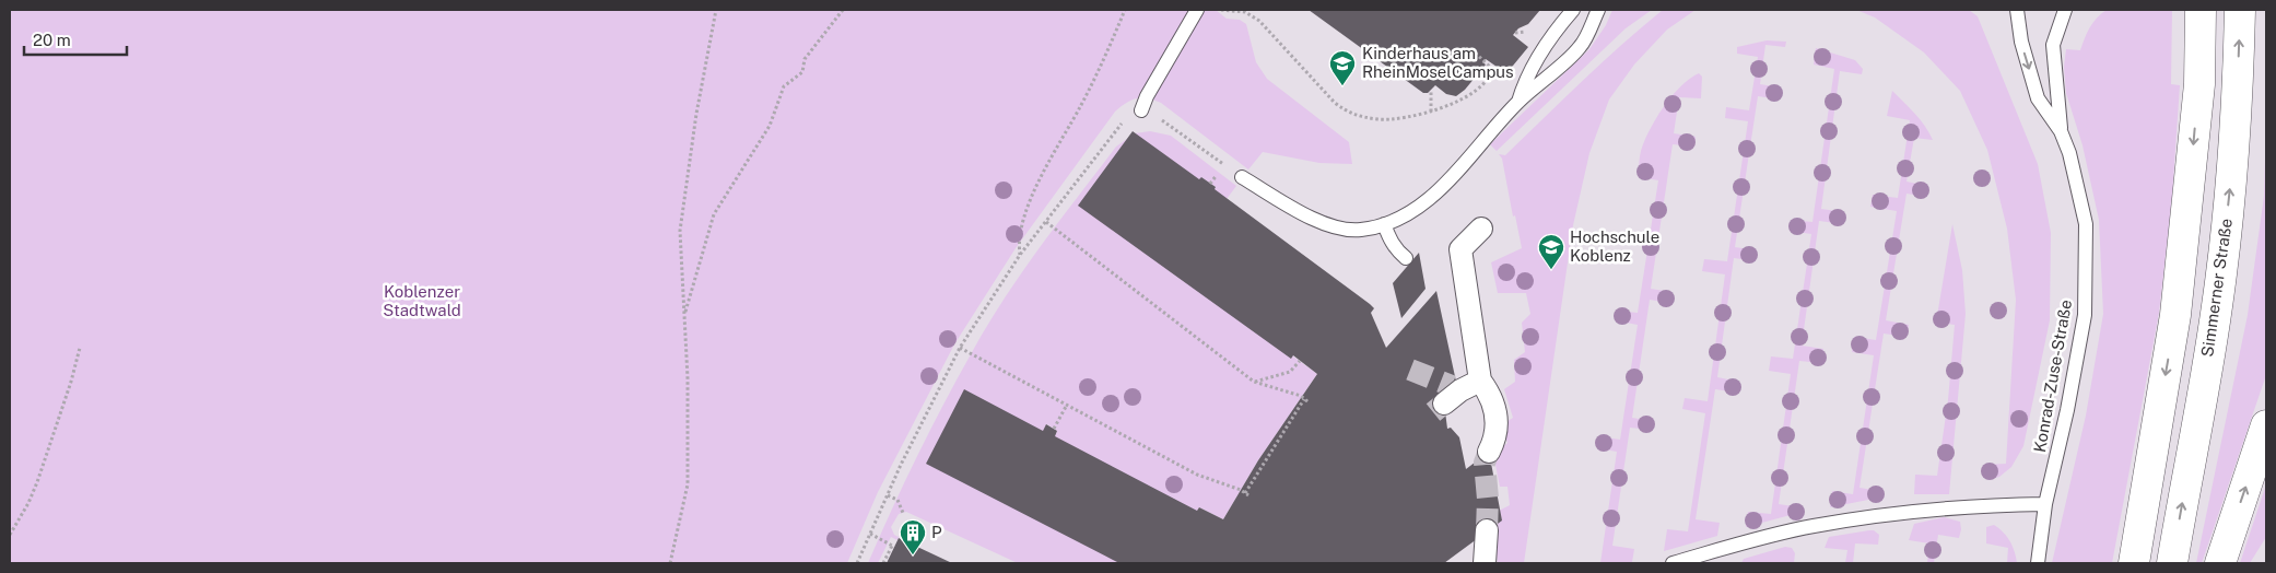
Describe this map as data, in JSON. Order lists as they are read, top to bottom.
{
  "streets": {
    "street": ["Simmerner Straße"],
    "lane": ["Konrad-Zuse-Straße"]
  },
  "parks": ["Koblenzer Stadtwald"],
  "places": {
    "school or university": ["Kinderhaus am RheinMoselCampus", "Hochschule Koblenz"],
    "building": ["P"]
  },
  "scale_bar": "20 m"
}
